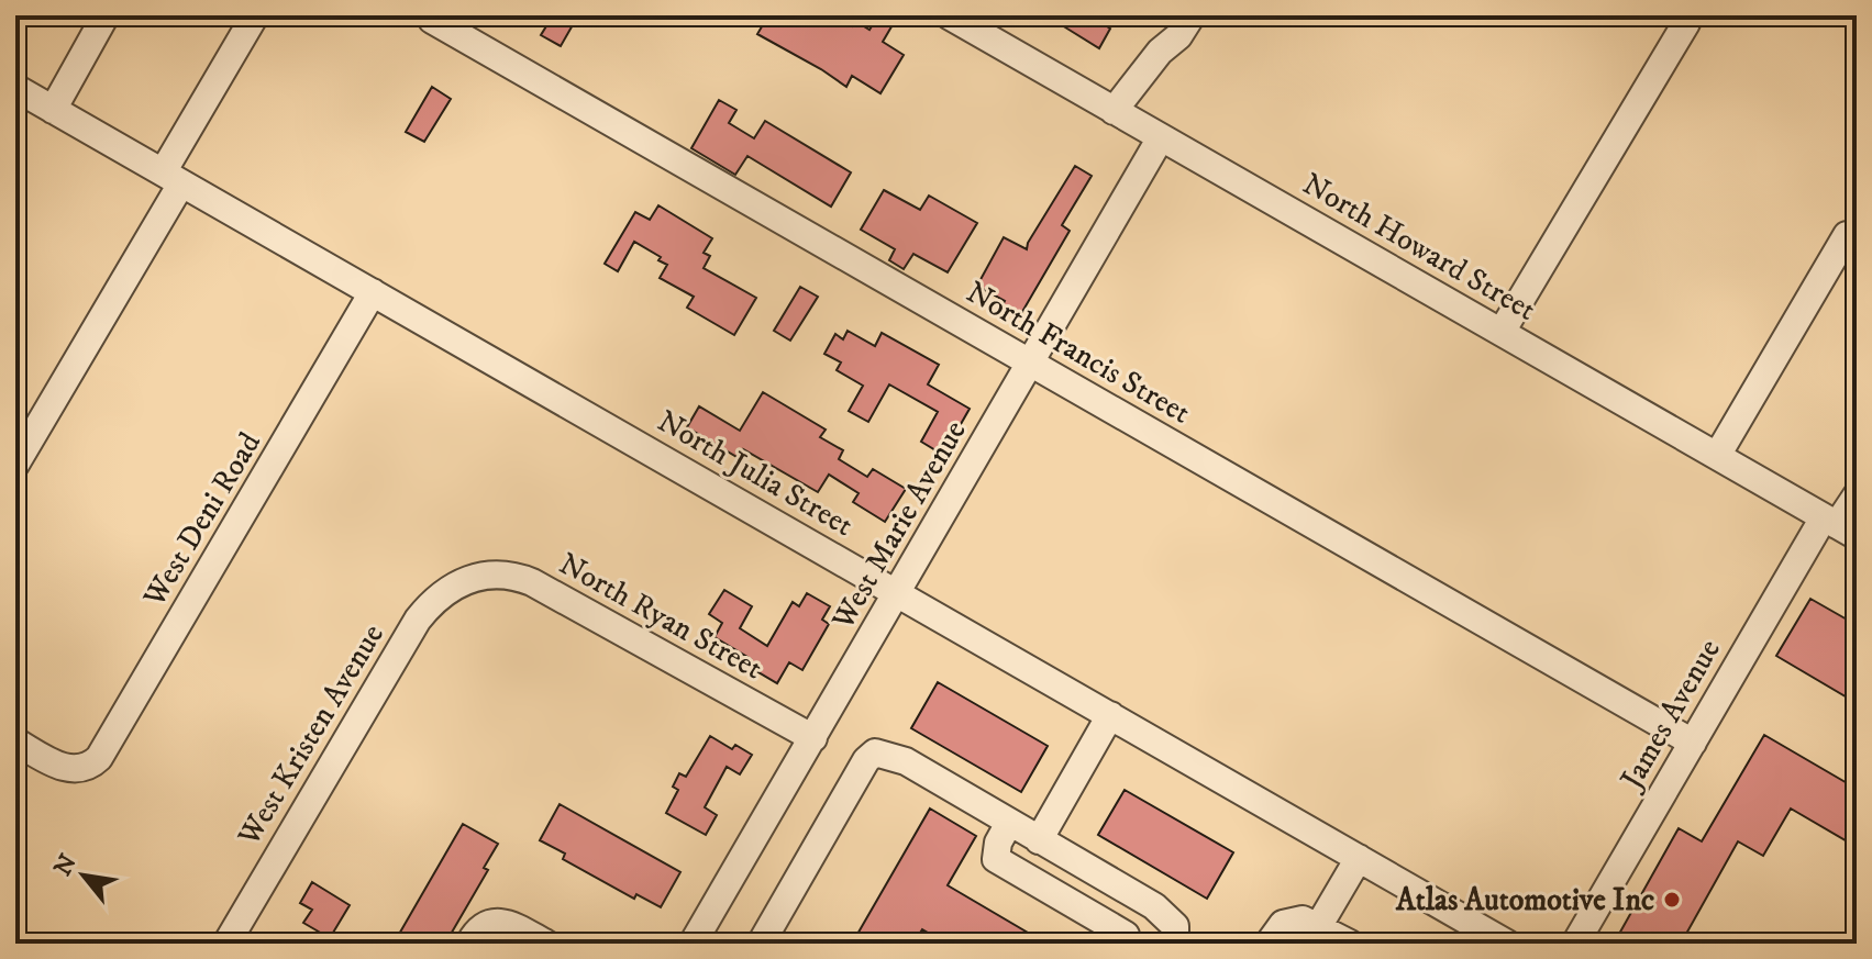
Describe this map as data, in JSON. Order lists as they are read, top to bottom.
{
  "streets": {
    "street": [
      "North Howard Street",
      "North Francis Street",
      "North Julia Street",
      "West Deni Road",
      "West Marie Avenue",
      "North Ryan Street",
      "James Avenue",
      "West Kristen Avenue"
    ]
  },
  "crossings": [
    ["North Howard Street", "West Marie Avenue"],
    ["North Howard Street", "James Avenue"],
    ["North Francis Street", "West Marie Avenue"],
    ["North Francis Street", "James Avenue"],
    ["North Julia Street", "West Deni Road"],
    ["North Julia Street", "West Marie Avenue"],
    ["West Marie Avenue", "North Ryan Street"],
    ["North Ryan Street", "West Kristen Avenue"]
  ],
  "places": ["Atlas Automotive Inc"],
  "north": "top left"
}
